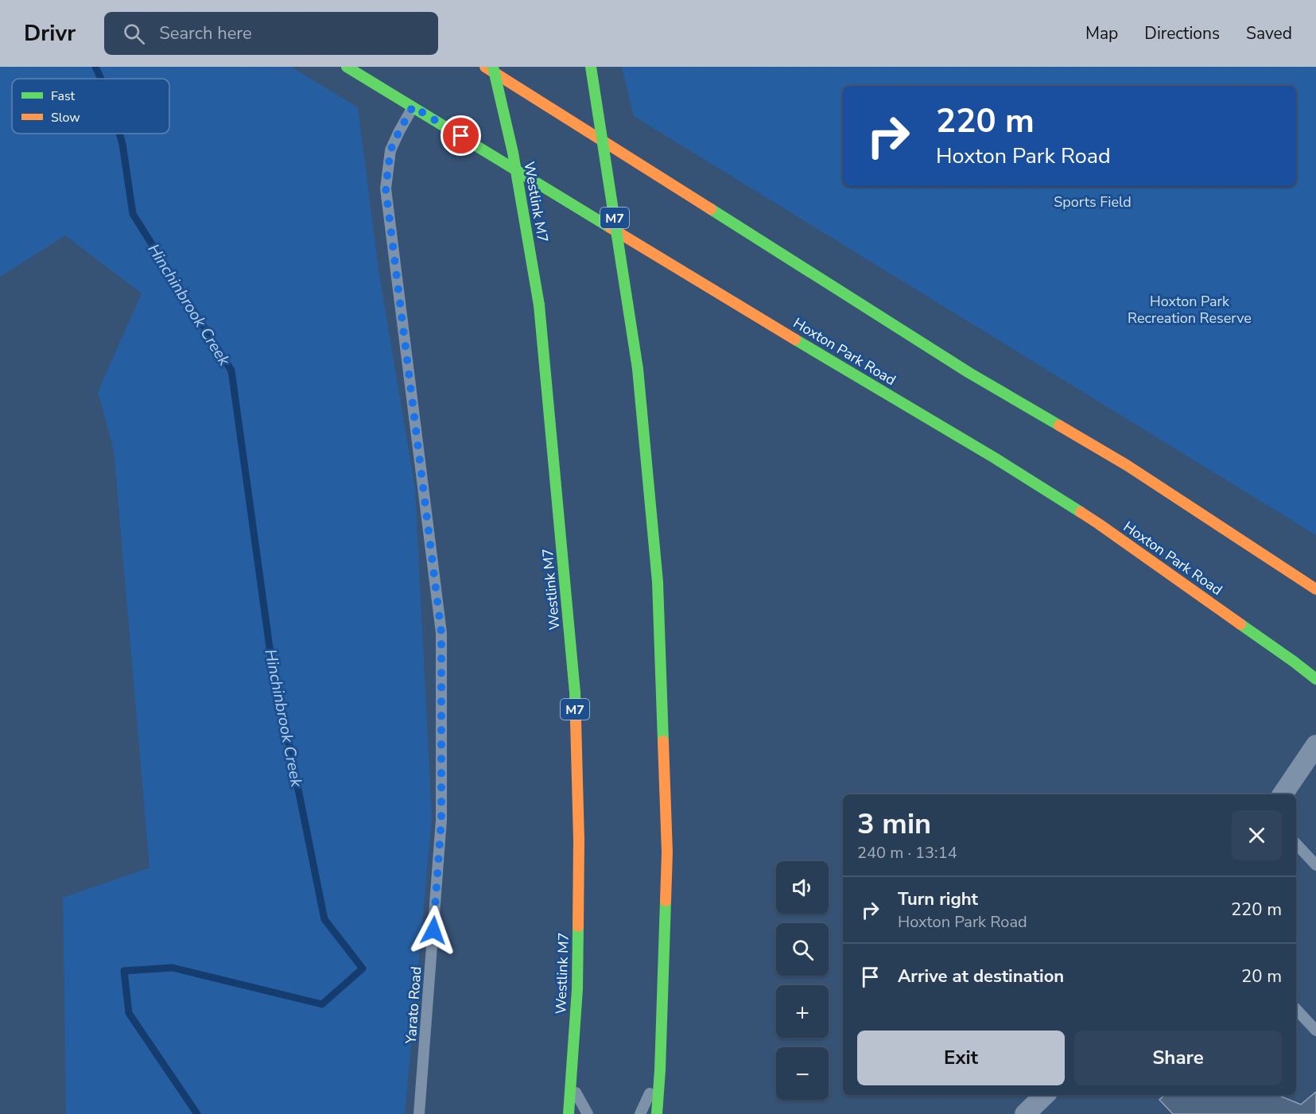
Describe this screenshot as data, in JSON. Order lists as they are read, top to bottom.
{
  "streets": {
    "main road": ["Westlink M7", "M7", "Hoxton Park Road"],
    "lane": ["Yarato Road"]
  },
  "crossings": [
    ["Hoxton Park Road", "Yarato Road"]
  ],
  "water": ["Hinchinbrook Creek"],
  "parks": ["Sports Field", "Hoxton Park Recreation Reserve"],
  "legend": ["Fast", "Slow"],
  "page": {
    "header": "Drivr",
    "search": "Search here",
    "nav": ["Map", "Directions", "Saved"],
    "turn": ["220 m", "Hoxton Park Road"],
    "heading": ["3 min", "240 m · 13:14"],
    "map_buttons": ["+", "−"],
    "list": [
      {
        "name": "Turn right",
        "note": "Hoxton Park Road",
        "value": "220 m"
      },
      {
        "name": "Arrive at destination",
        "value": "20 m"
      }
    ],
    "buttons": ["Exit", "Share"]
  }
}
